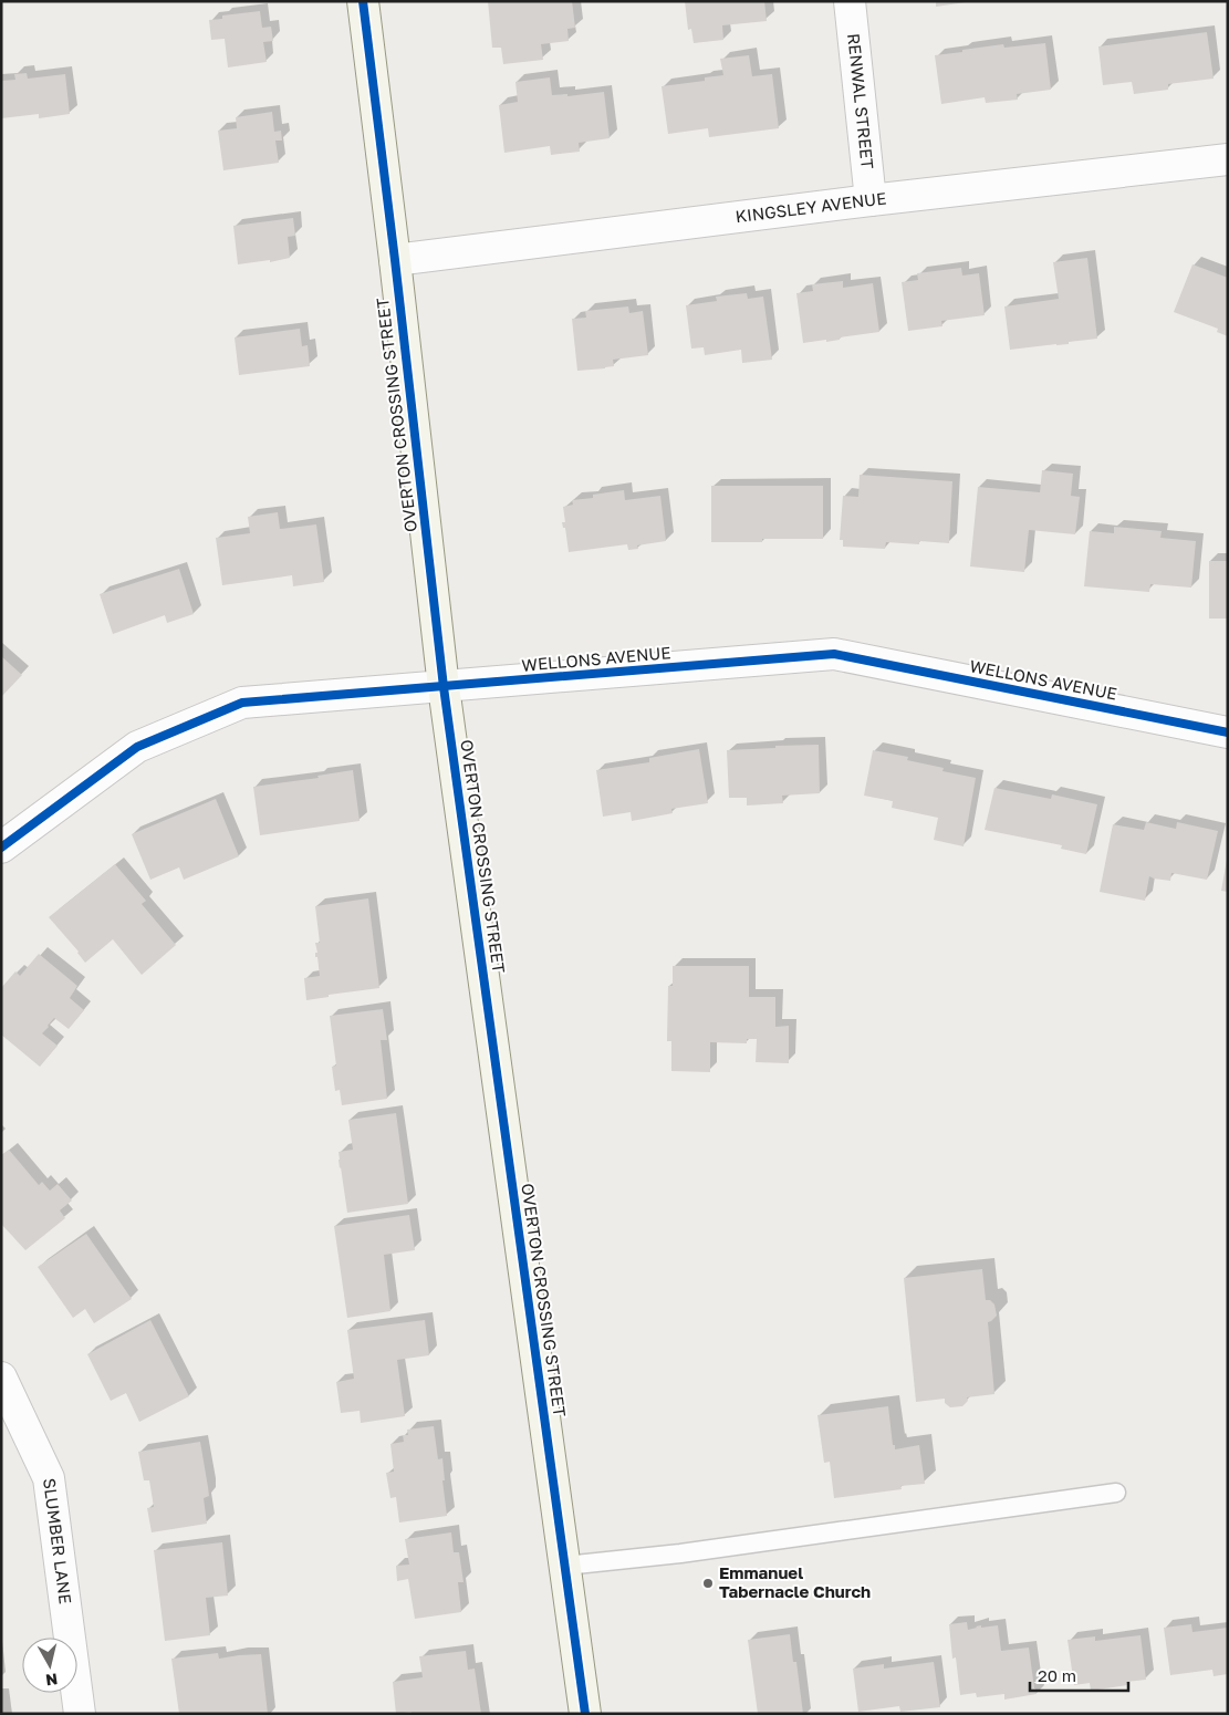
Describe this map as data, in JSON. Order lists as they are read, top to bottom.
{
  "streets": {
    "street": [
      "RENWAL STREET",
      "KINGSLEY AVENUE",
      "OVERTON CROSSING STREET",
      "WELLONS AVENUE",
      "SLUMBER LANE"
    ]
  },
  "crossings": [
    ["RENWAL STREET", "KINGSLEY AVENUE"],
    ["KINGSLEY AVENUE", "OVERTON CROSSING STREET"],
    ["OVERTON CROSSING STREET", "WELLONS AVENUE"]
  ],
  "places": ["Emmanuel Tabernacle Church"],
  "scale_bar": "20 m",
  "north": "bottom"
}
